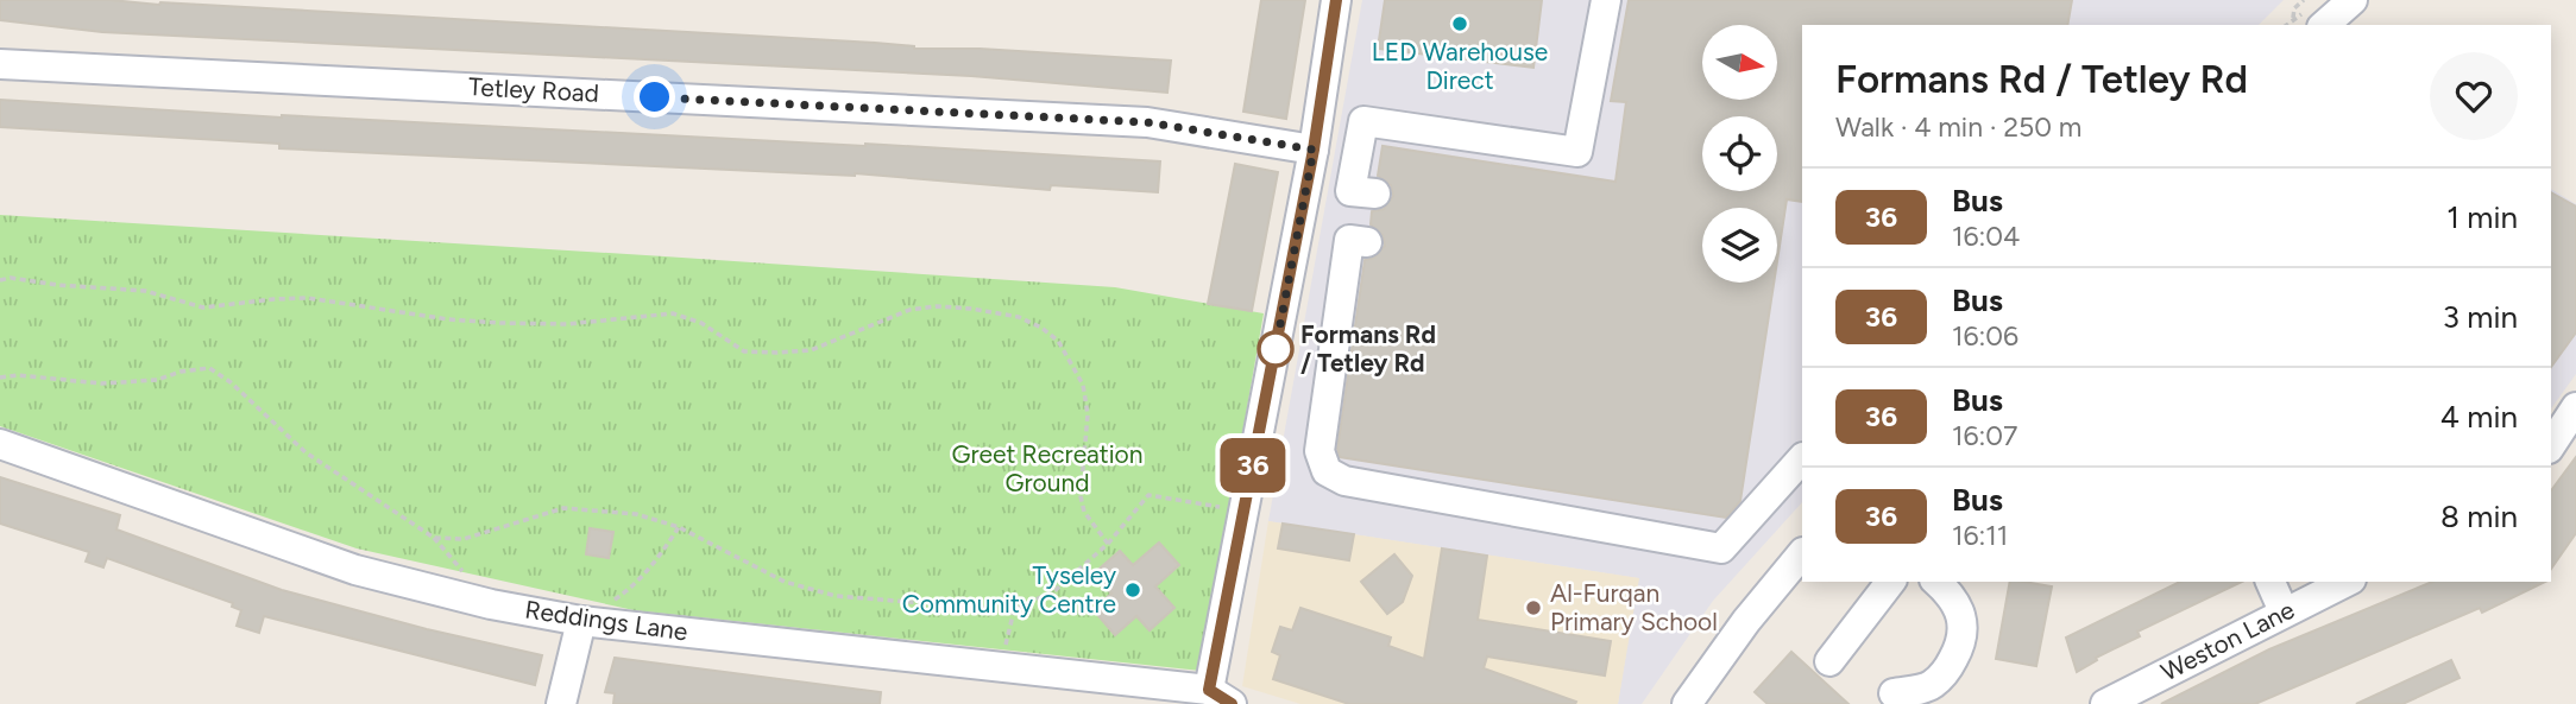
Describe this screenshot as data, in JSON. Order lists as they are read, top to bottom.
{
  "streets": {
    "street": ["Tetley Road", "Reddings Lane", "Weston Lane"]
  },
  "parks": ["Greet Recreation Ground"],
  "places": [
    "LED Warehouse Direct",
    "Formans Rd / Tetley Rd",
    "Tyseley Community Centre",
    "Al-Furqan Primary School"
  ],
  "lines": ["bus line 36"],
  "north": "right",
  "page": {
    "on_map": "36",
    "heading": ["Formans Rd / Tetley Rd", "Walk · 4 min · 250 m"],
    "list": [
      {
        "mark": "36",
        "name": "Bus",
        "note": "16:04",
        "value": "1 min"
      },
      {
        "mark": "36",
        "name": "Bus",
        "note": "16:06",
        "value": "3 min"
      },
      {
        "mark": "36",
        "name": "Bus",
        "note": "16:07",
        "value": "4 min"
      },
      {
        "mark": "36",
        "name": "Bus",
        "note": "16:11",
        "value": "8 min"
      }
    ]
  }
}
